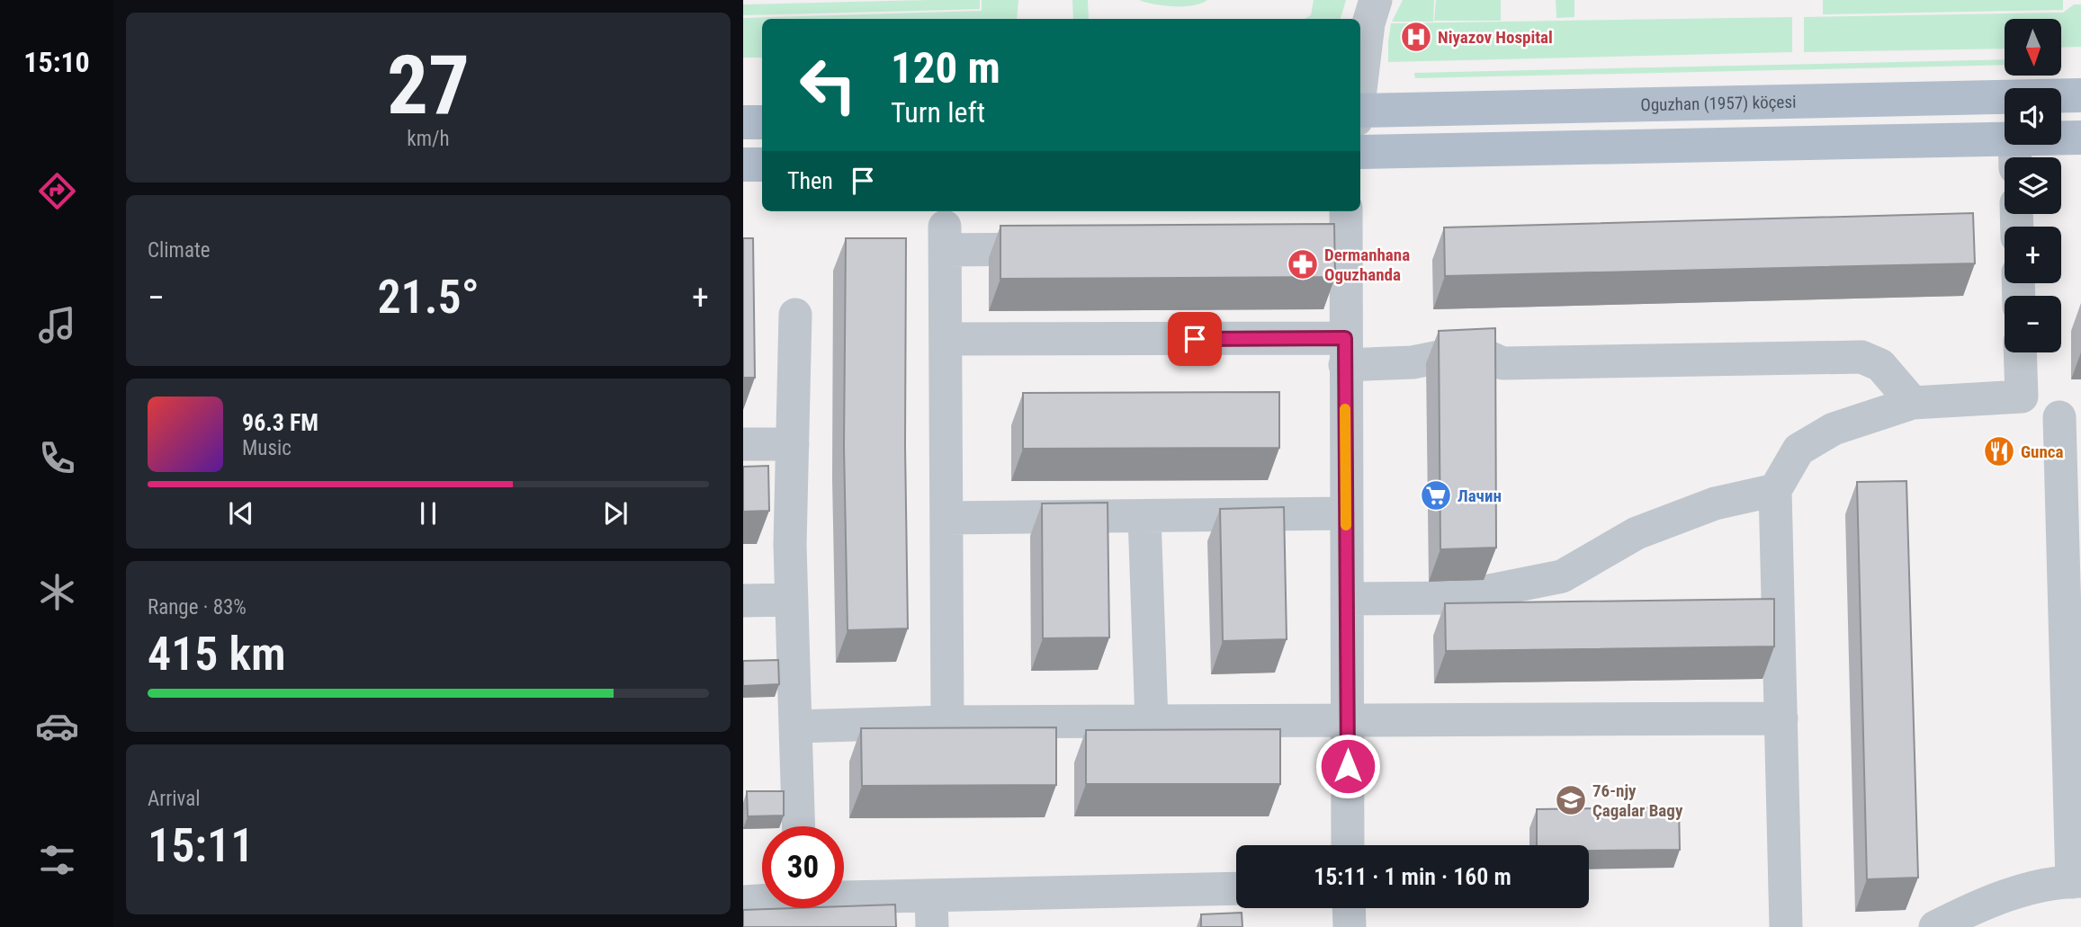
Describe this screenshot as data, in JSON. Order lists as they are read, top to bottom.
{
  "streets": {
    "main road": ["Oguzhan (1957) köçesi"]
  },
  "places": {
    "hospital": ["Niyazov Hospital"],
    "pharmacy": ["Dermanhana Oguzhanda"],
    "restaurant": ["Gunca"],
    "supermarket": ["Лачин"],
    "school or university": ["76-njy Çagalar Bagy"]
  },
  "north": "bottom",
  "page": {
    "tabs": "15:10",
    "tile": [
      ["27", "km/h"],
      "Climate",
      ["Range · 83%", "415 km"],
      ["Arrival", "15:11"]
    ],
    "map_buttons": ["+", "−"],
    "turn": ["120 m", "Turn left"],
    "then": "Then",
    "heat": ["−", "21.5°", "+"],
    "song": ["96.3 FM", "Music"],
    "limit": "30",
    "trip": "15:11 · 1 min · 160 m"
  }
}
